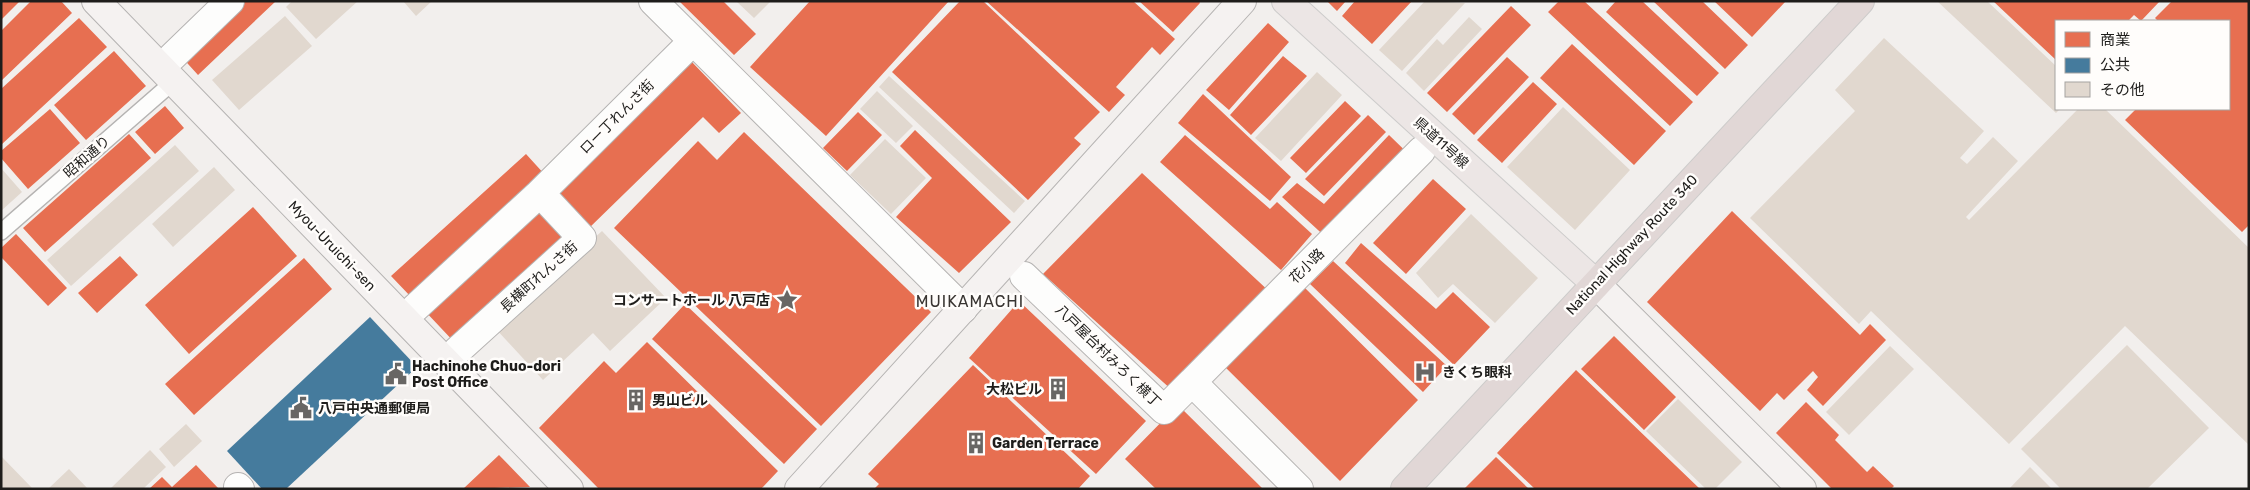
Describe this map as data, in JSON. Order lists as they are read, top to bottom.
{
  "streets": {
    "highway": ["National Highway Route 340"],
    "main road": ["県道11号線"],
    "street": [
      "ロー丁れんさ街",
      "Myou-Uruichi-sen",
      "花小路",
      "長横町れんさ街",
      "八戸屋台村みろく横丁"
    ],
    "lane": ["昭和通り"]
  },
  "crossings": [
    ["ロー丁れんさ街", "長横町れんさ街"],
    ["県道11号線", "National Highway Route 340"],
    ["昭和通り", "Myou-Uruichi-sen"],
    ["花小路", "八戸屋台村みろく横丁"]
  ],
  "districts": ["MUIKAMACHI"],
  "places": {
    "place": ["コンサートホール 八戸店"],
    "hospital": ["きくち眼科"],
    "public building": ["Hachinohe Chuo-dori Post Office", "八戸中央通郵便局"],
    "building": ["大松ビル", "男山ビル", "Garden Terrace"]
  },
  "legend": ["商業", "公共", "その他"]
}
